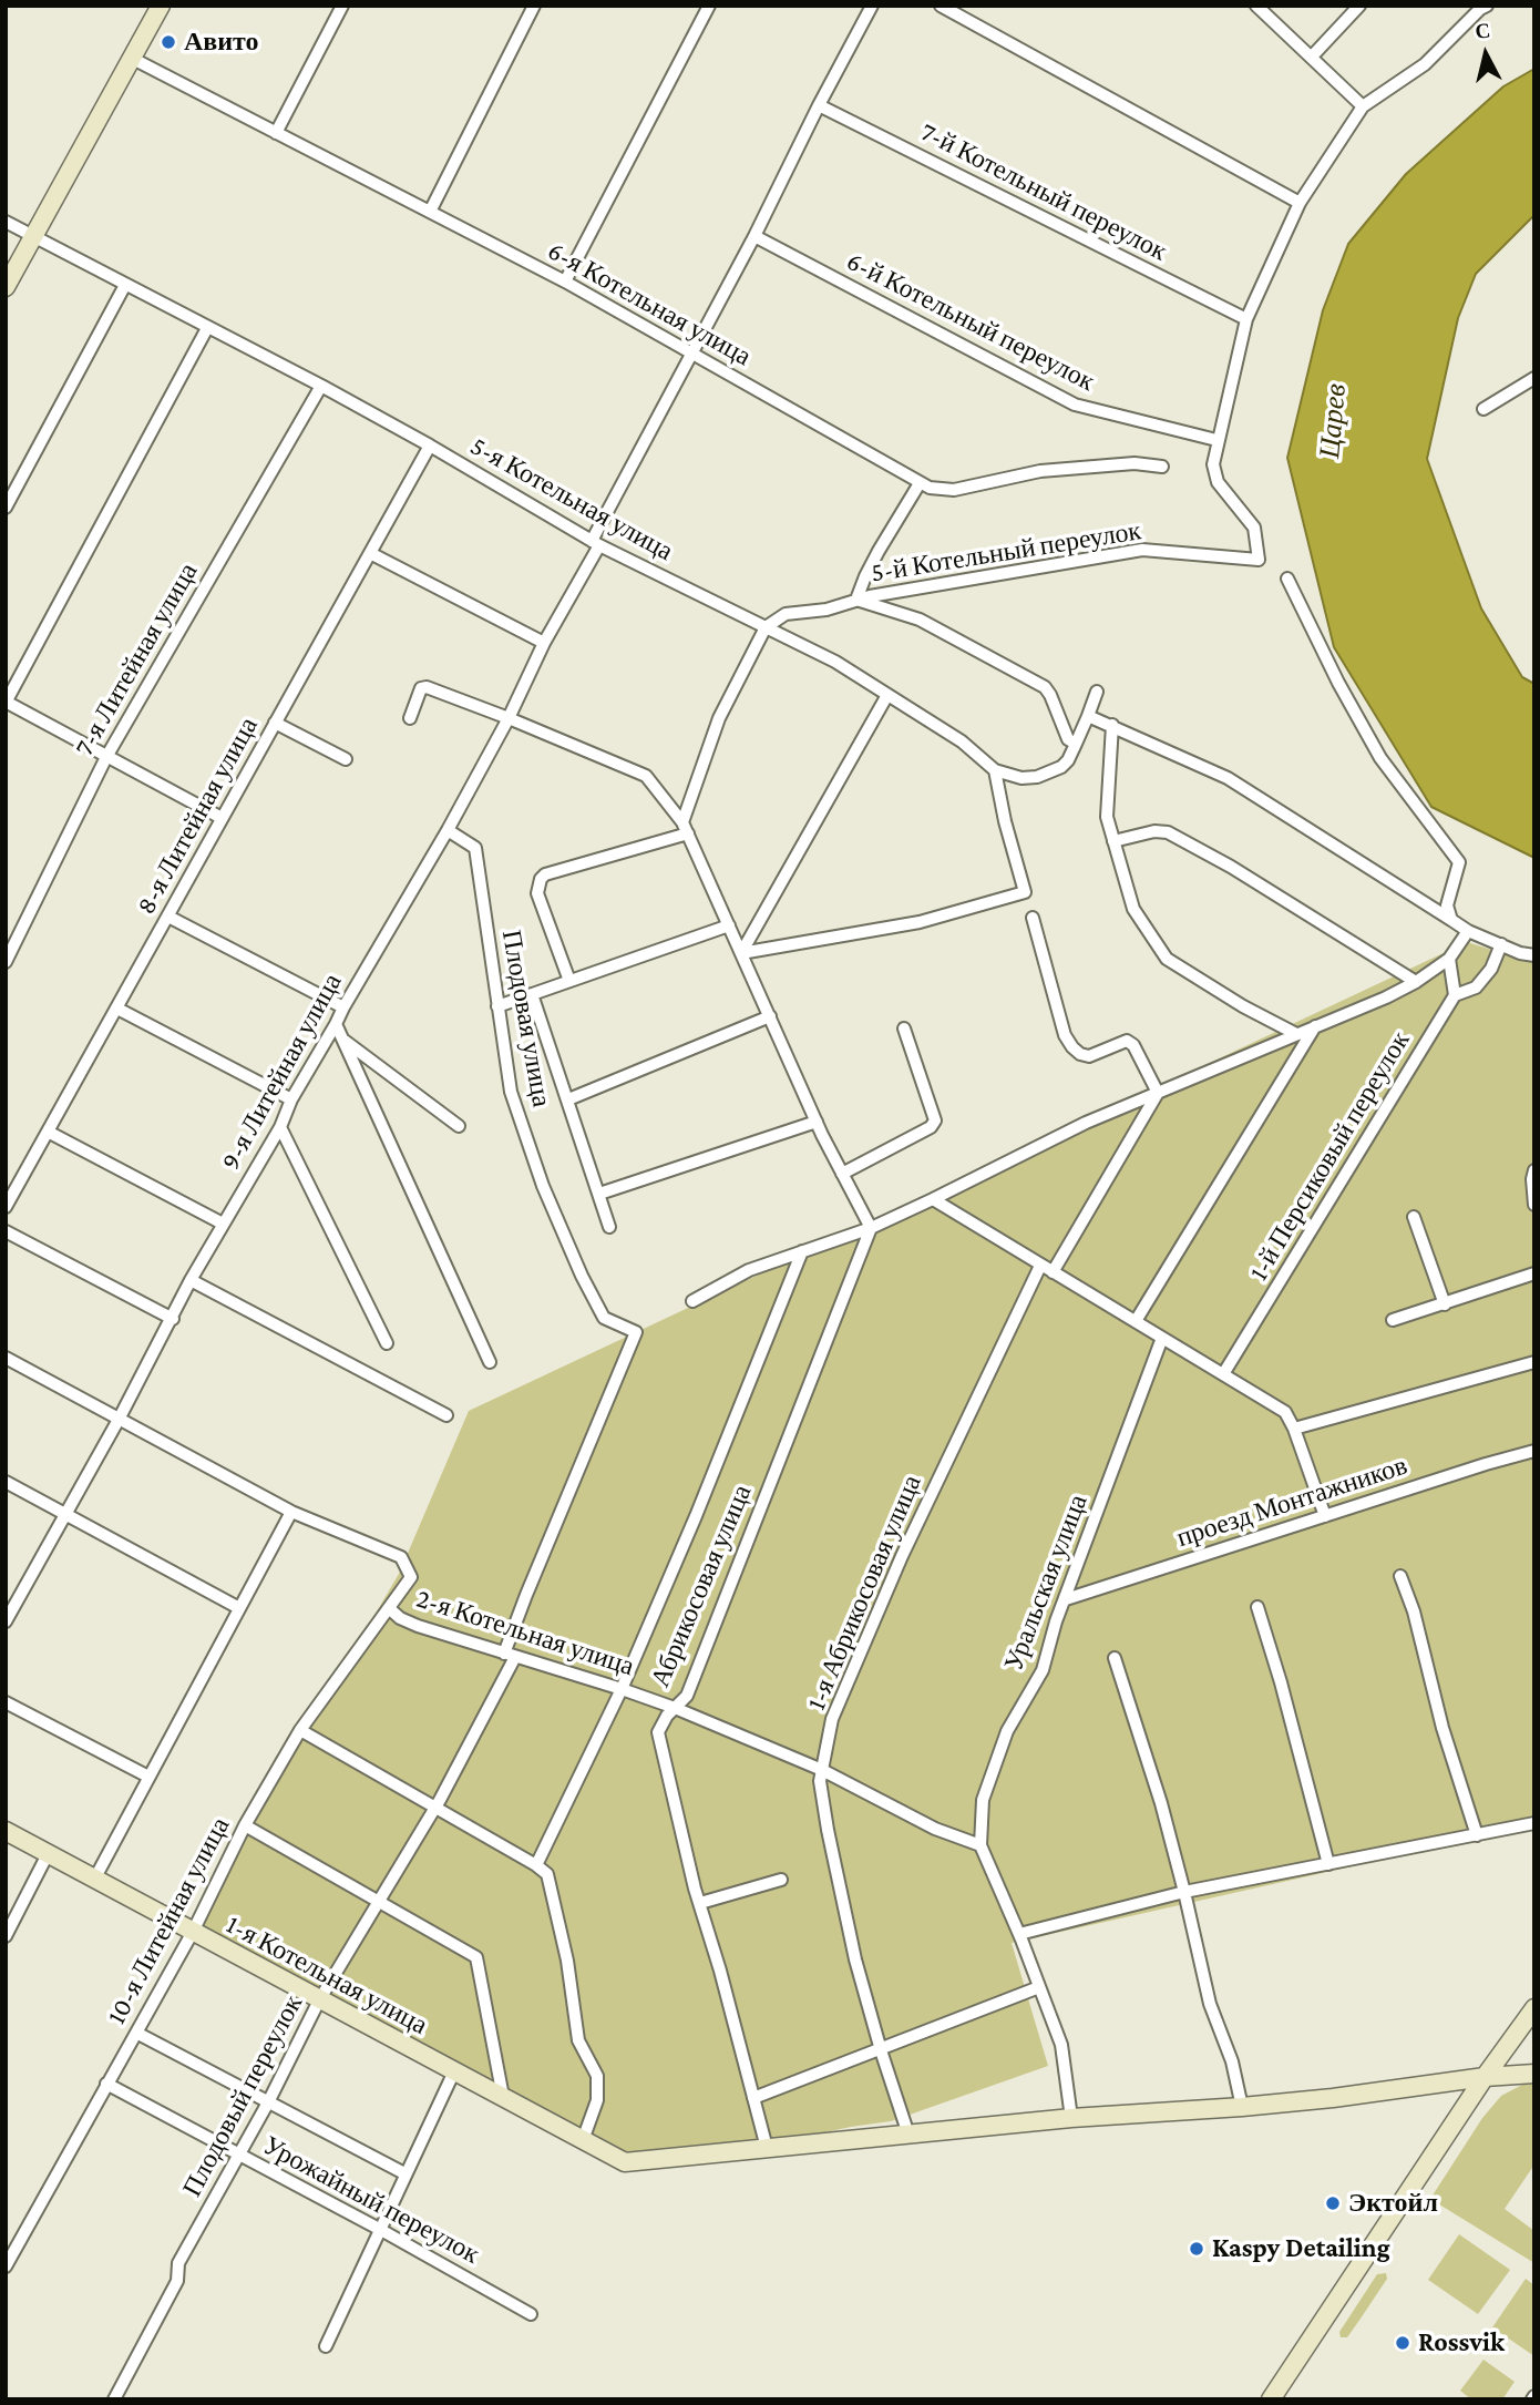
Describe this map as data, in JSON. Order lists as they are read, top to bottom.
{
  "streets": {
    "street": [
      "7-й Котельный переулок",
      "6-я Котельная улица",
      "6-й Котельный переулок",
      "5-я Котельная улица",
      "5-й Котельный переулок",
      "7-я Литейная улица",
      "8-я Литейная улица",
      "Плодовая улица",
      "9-я Литейная улица",
      "1-й Персиковый переулок",
      "проезд Монтажников",
      "Уральская улица",
      "Абрикосовая улица",
      "1-я Абрикосовая улица",
      "2-я Котельная улица",
      "10-я Литейная улица",
      "1-я Котельная улица",
      "Плодовый переулок",
      "Урожайный переулок"
    ]
  },
  "crossings": [
    ["7-й Котельный переулок", "9-я Литейная улица"],
    ["6-я Котельная улица", "9-я Литейная улица"],
    ["6-й Котельный переулок", "5-й Котельный переулок"],
    ["6-й Котельный переулок", "9-я Литейная улица"],
    ["5-я Котельная улица", "5-й Котельный переулок"],
    ["5-я Котельная улица", "7-я Литейная улица"],
    ["5-я Котельная улица", "8-я Литейная улица"],
    ["5-я Котельная улица", "9-я Литейная улица"],
    ["Плодовая улица", "9-я Литейная улица"],
    ["Плодовая улица", "Плодовый переулок"],
    ["9-я Литейная улица", "2-я Котельная улица"],
    ["проезд Монтажников", "Уральская улица"],
    ["Уральская улица", "2-я Котельная улица"],
    ["Абрикосовая улица", "2-я Котельная улица"],
    ["Абрикосовая улица", "1-я Котельная улица"],
    ["1-я Абрикосовая улица", "2-я Котельная улица"],
    ["2-я Котельная улица", "10-я Литейная улица"],
    ["2-я Котельная улица", "Плодовый переулок"],
    ["10-я Литейная улица", "1-я Котельная улица"],
    ["10-я Литейная улица", "Урожайный переулок"],
    ["1-я Котельная улица", "Плодовый переулок"],
    ["Плодовый переулок", "Урожайный переулок"]
  ],
  "water": ["Царев"],
  "places": [
    "Авито",
    "Эктойл",
    "Kaspy Detailing",
    "Rossvik"
  ],
  "north": "top"
}
